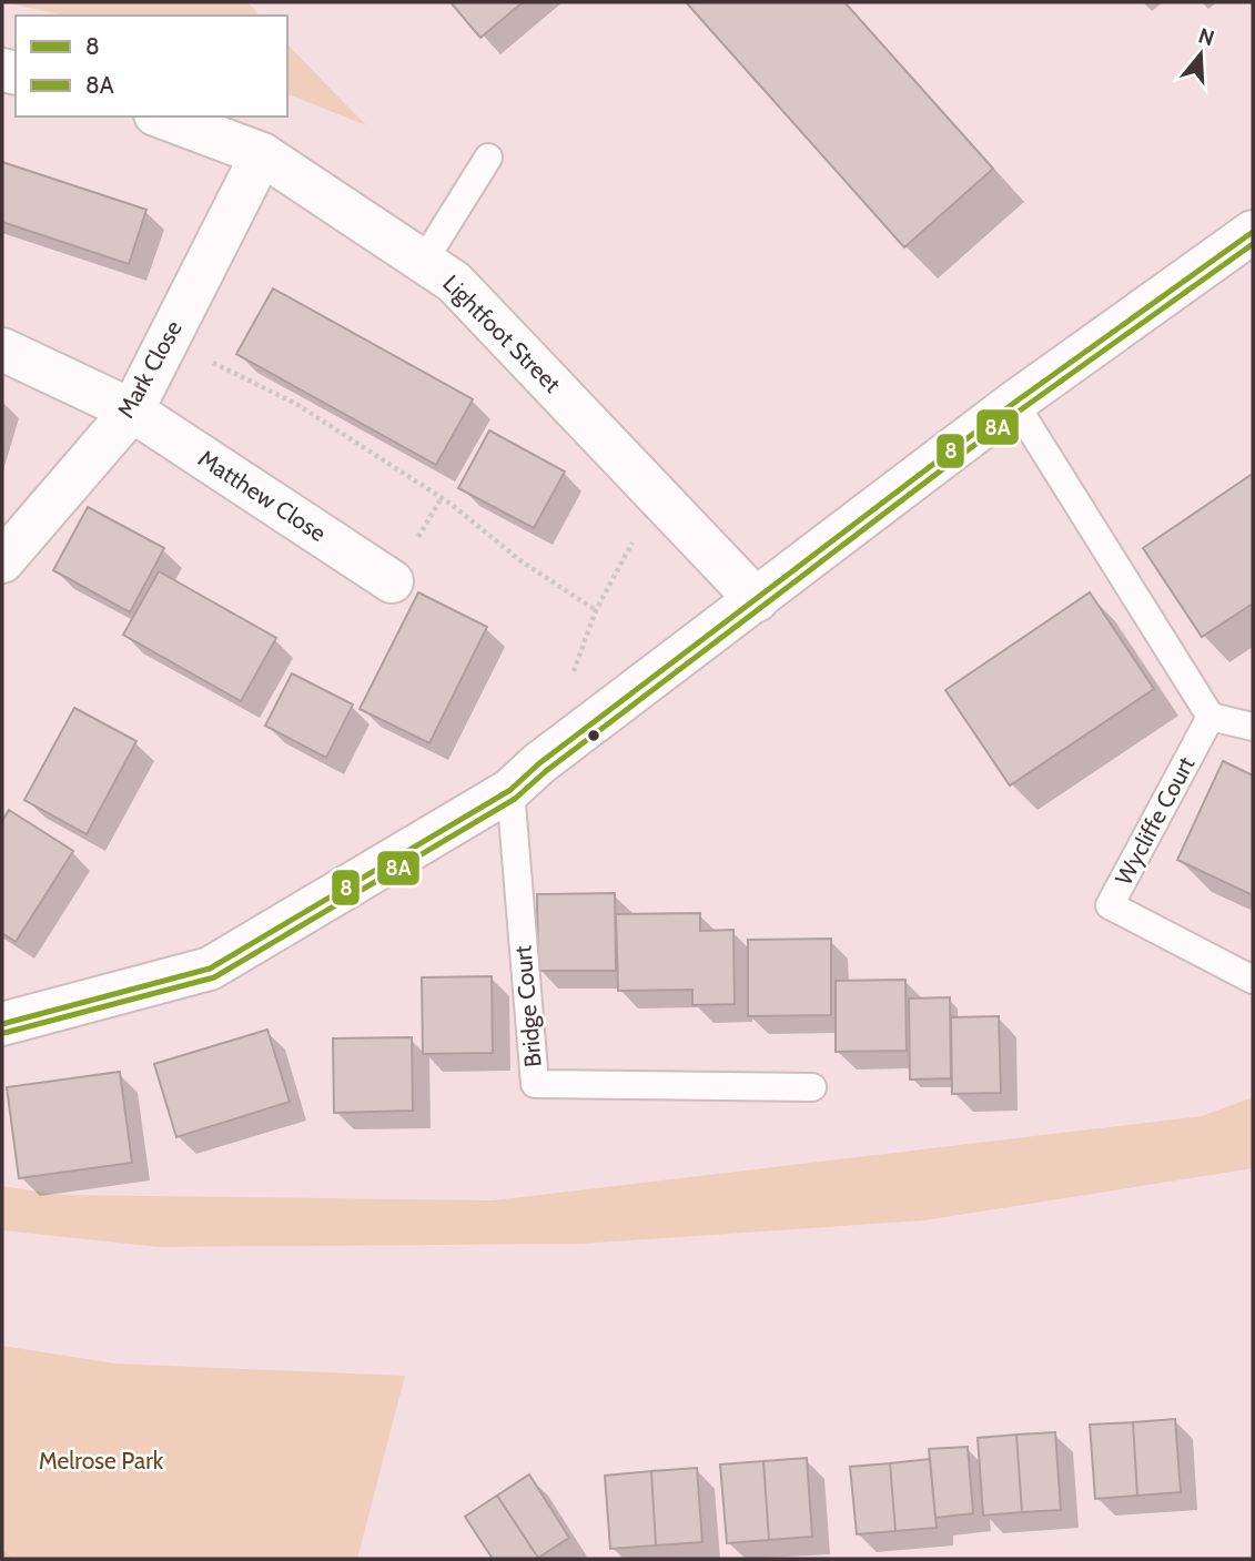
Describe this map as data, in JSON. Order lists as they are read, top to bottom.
{
  "streets": {
    "street": ["Lightfoot Street", "Mark Close", "Matthew Close"],
    "lane": ["Wycliffe Court", "Bridge Court"]
  },
  "crossings": [
    ["Lightfoot Street", "Mark Close"],
    ["Mark Close", "Matthew Close"]
  ],
  "parks": ["Melrose Park"],
  "lines": ["transit line 8", "transit line 8A"],
  "legend": ["8", "8A"],
  "north": "top"
}
